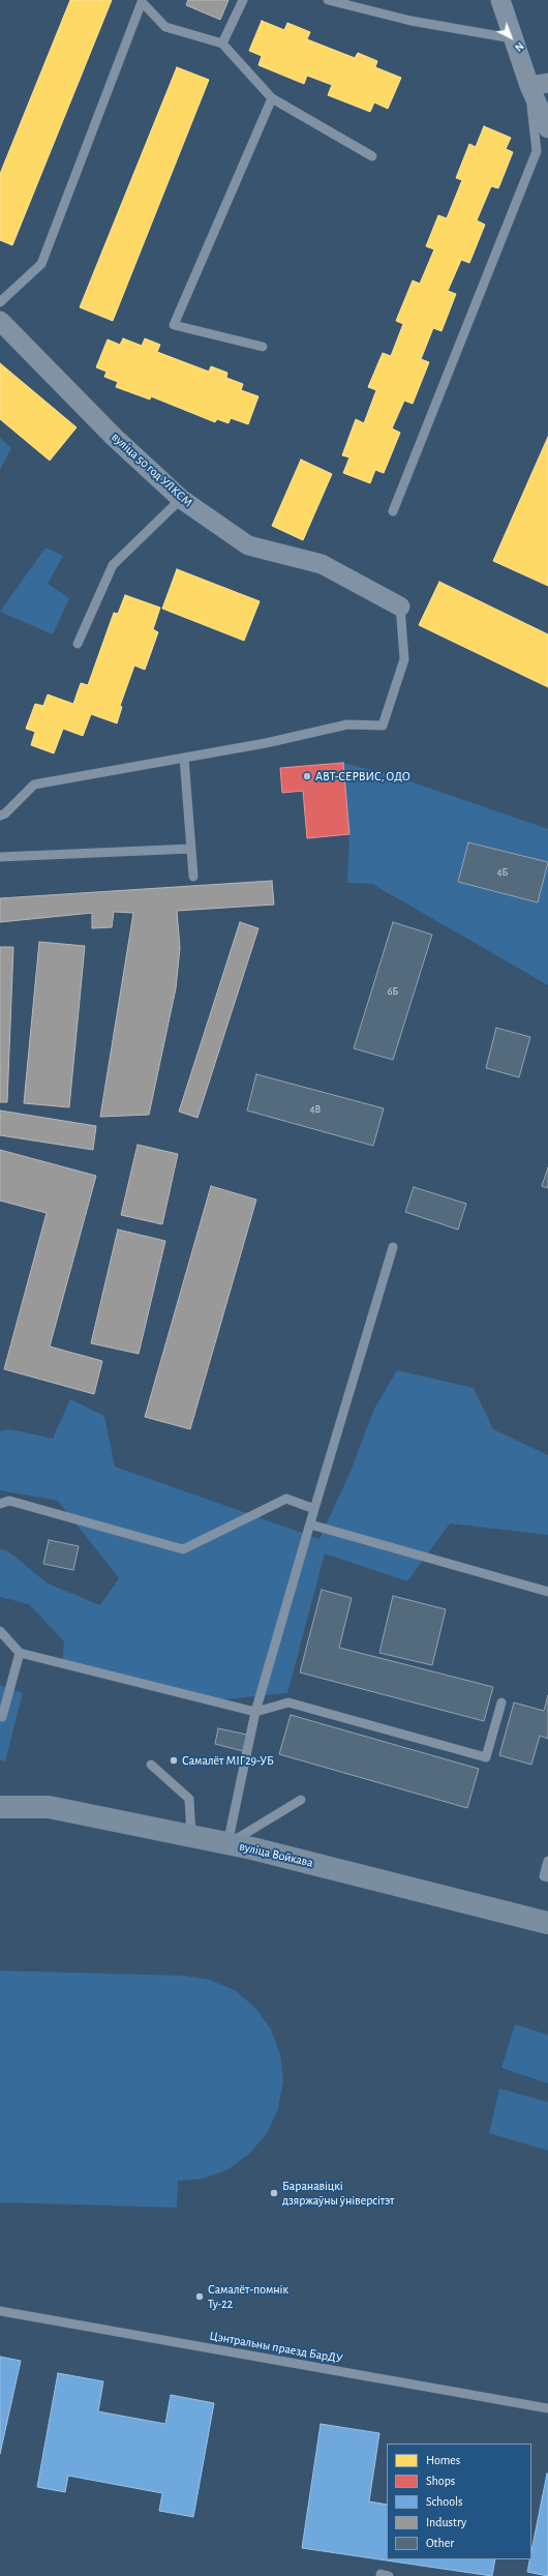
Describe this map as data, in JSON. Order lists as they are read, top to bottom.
{
  "streets": {
    "main road": ["вуліца Войкава"],
    "street": ["вуліца 50 год УЛКСМ"],
    "lane": ["Цэнтральны праезд БарДУ"]
  },
  "places": [
    "АВТ-СЕРВИС, ОДО",
    "Самалёт МІГ29-УБ",
    "Баранавіцкі дзяржаўны ўніверсітэт",
    "Самалёт-помнік Ту-22"
  ],
  "house_numbers": ["4Б", "6Б", "4В"],
  "legend": [
    "Homes",
    "Shops",
    "Schools",
    "Industry",
    "Other"
  ],
  "north": "bottom right"
}
